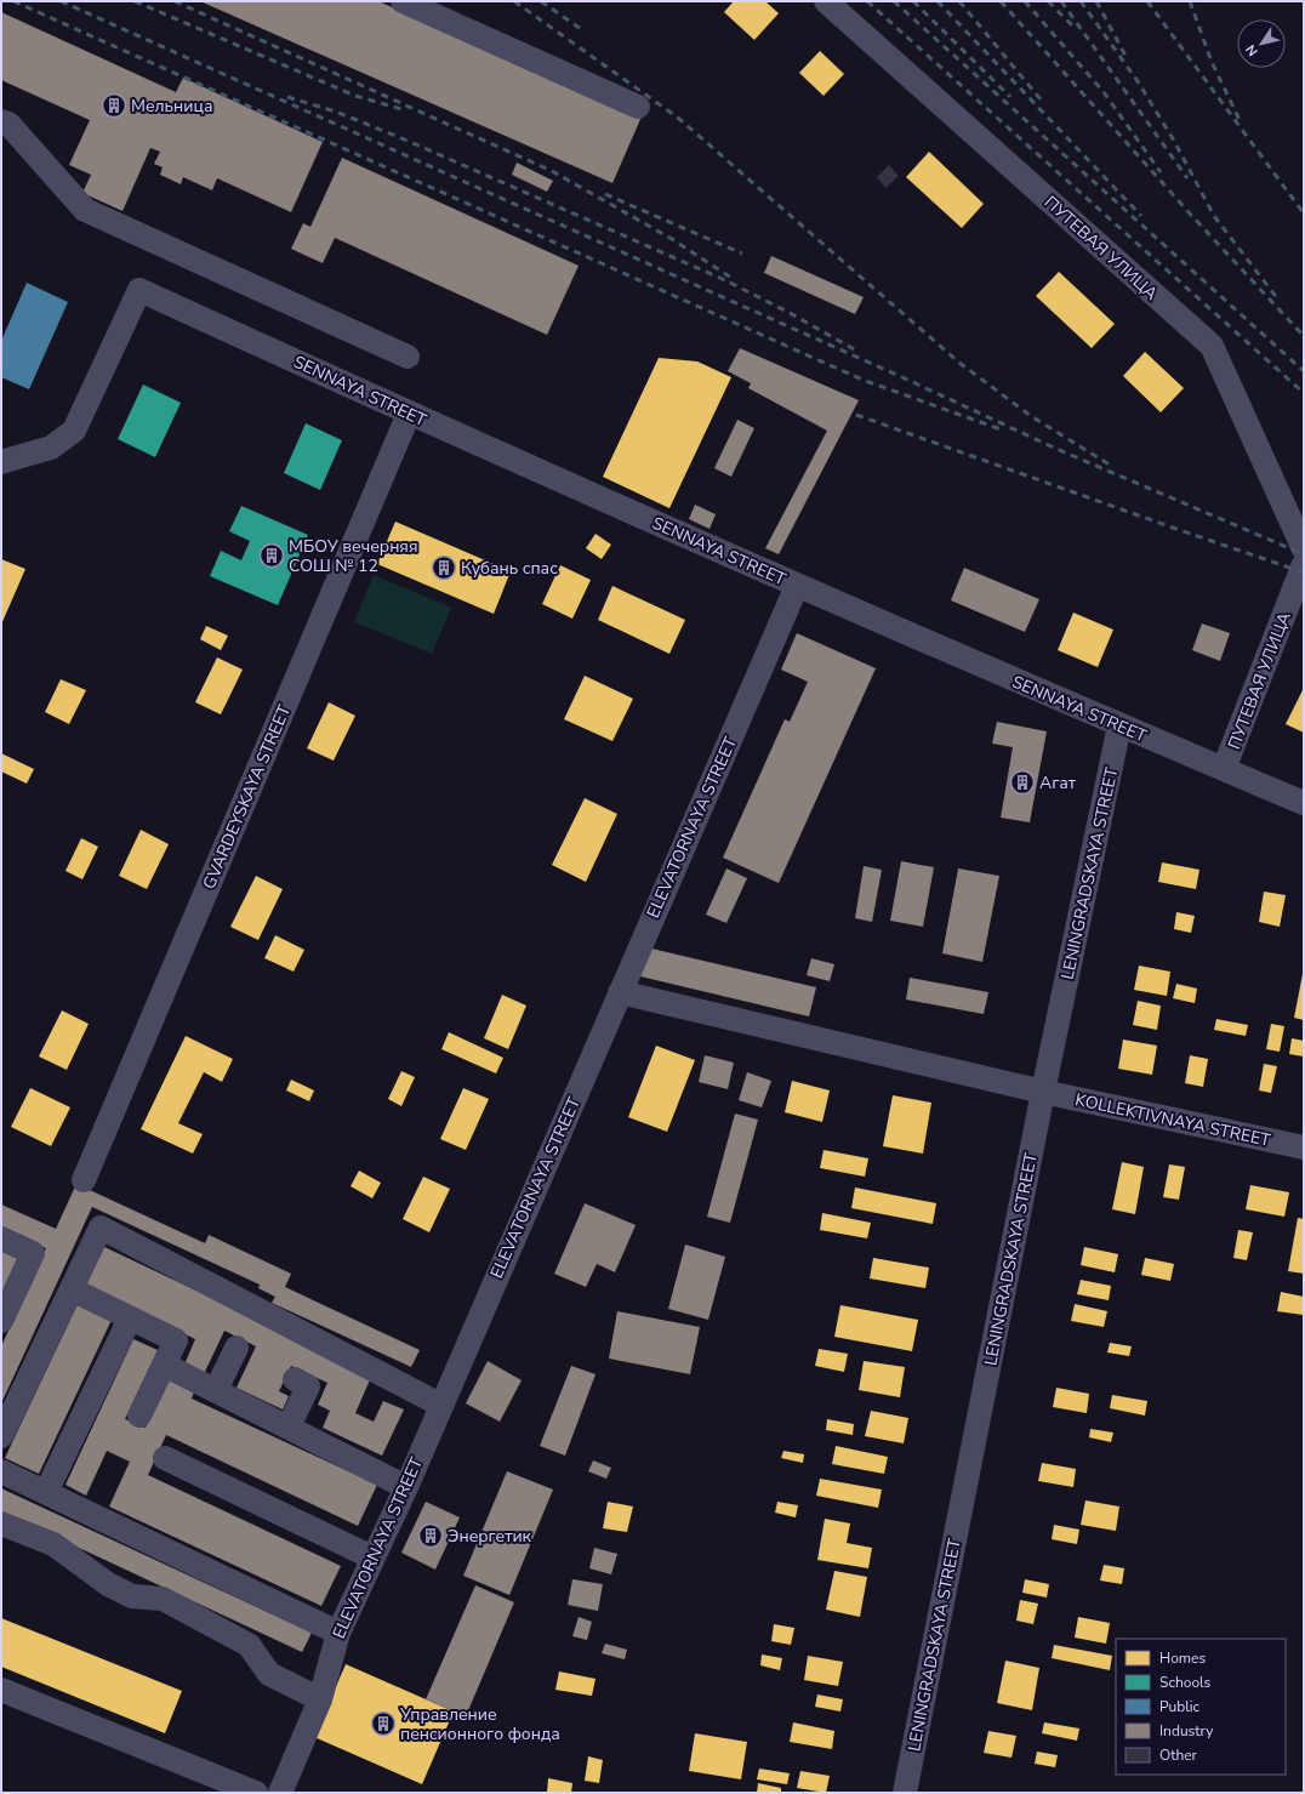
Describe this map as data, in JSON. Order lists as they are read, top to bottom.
{
  "streets": {
    "street": [
      "ПУТЕВАЯ УЛИЦА",
      "SENNAYA STREET",
      "GVARDEYSKAYA STREET",
      "ELEVATORNAYA STREET",
      "LENINGRADSKAYA STREET",
      "KOLLEKTIVNAYA STREET"
    ]
  },
  "crossings": [
    ["ПУТЕВАЯ УЛИЦА", "SENNAYA STREET"],
    ["SENNAYA STREET", "GVARDEYSKAYA STREET"],
    ["SENNAYA STREET", "ELEVATORNAYA STREET"],
    ["SENNAYA STREET", "LENINGRADSKAYA STREET"],
    ["ELEVATORNAYA STREET", "KOLLEKTIVNAYA STREET"],
    ["LENINGRADSKAYA STREET", "KOLLEKTIVNAYA STREET"]
  ],
  "places": {
    "building": [
      "Мельница",
      "МБОУ вечерняя СОШ № 12",
      "Кубань спас",
      "Агат",
      "Энергетик",
      "Управление пенсионного фонда"
    ]
  },
  "legend": [
    "Homes",
    "Schools",
    "Public",
    "Industry",
    "Other"
  ],
  "north": "bottom left"
}
